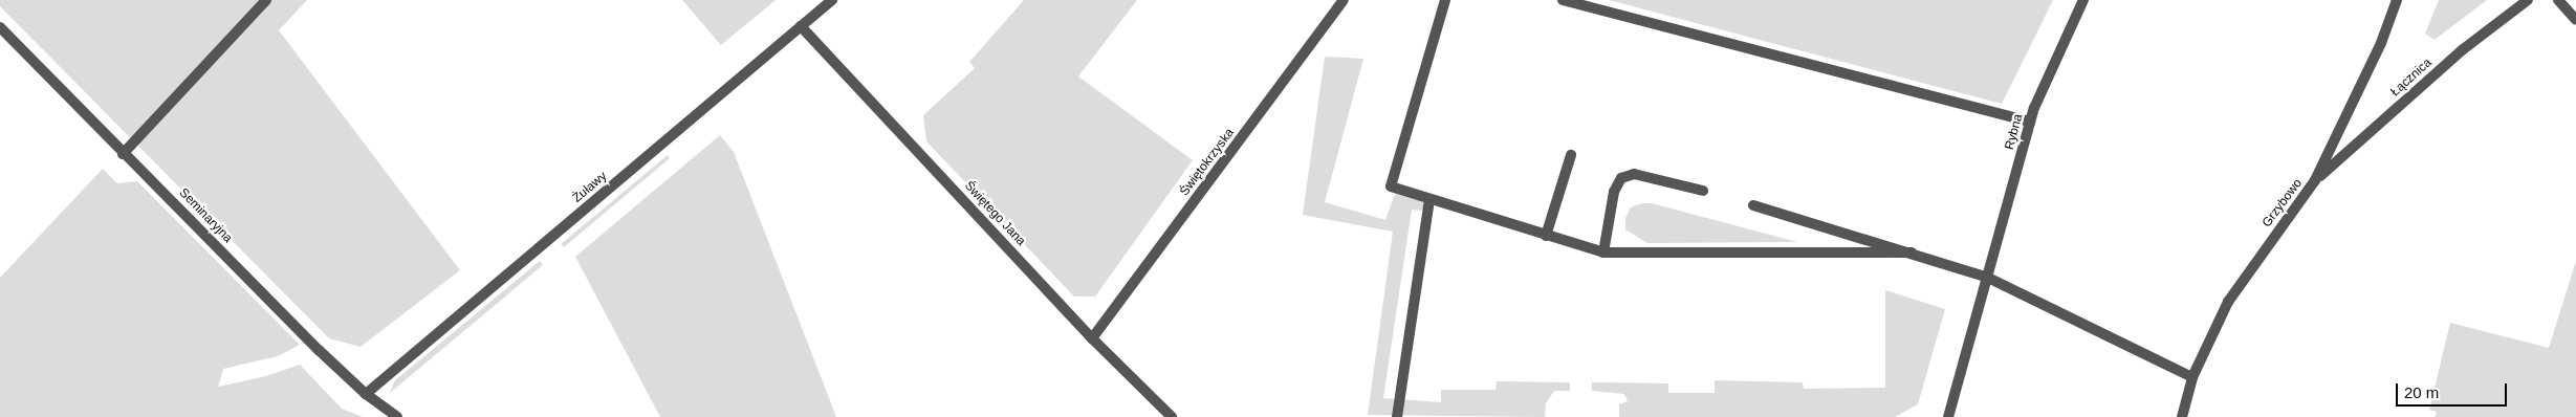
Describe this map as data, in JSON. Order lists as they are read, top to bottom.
{
  "streets": {
    "street": [
      "Łącznica",
      "Rybna",
      "Świętokrzyska",
      "Żuławy",
      "Grzybowo",
      "Świętego Jana",
      "Seminaryjna"
    ]
  },
  "crossings": [
    ["Łącznica", "Grzybowo"],
    ["Świętokrzyska", "Świętego Jana"],
    ["Żuławy", "Świętego Jana"],
    ["Żuławy", "Seminaryjna"]
  ],
  "scale_bar": "20 m"
}
